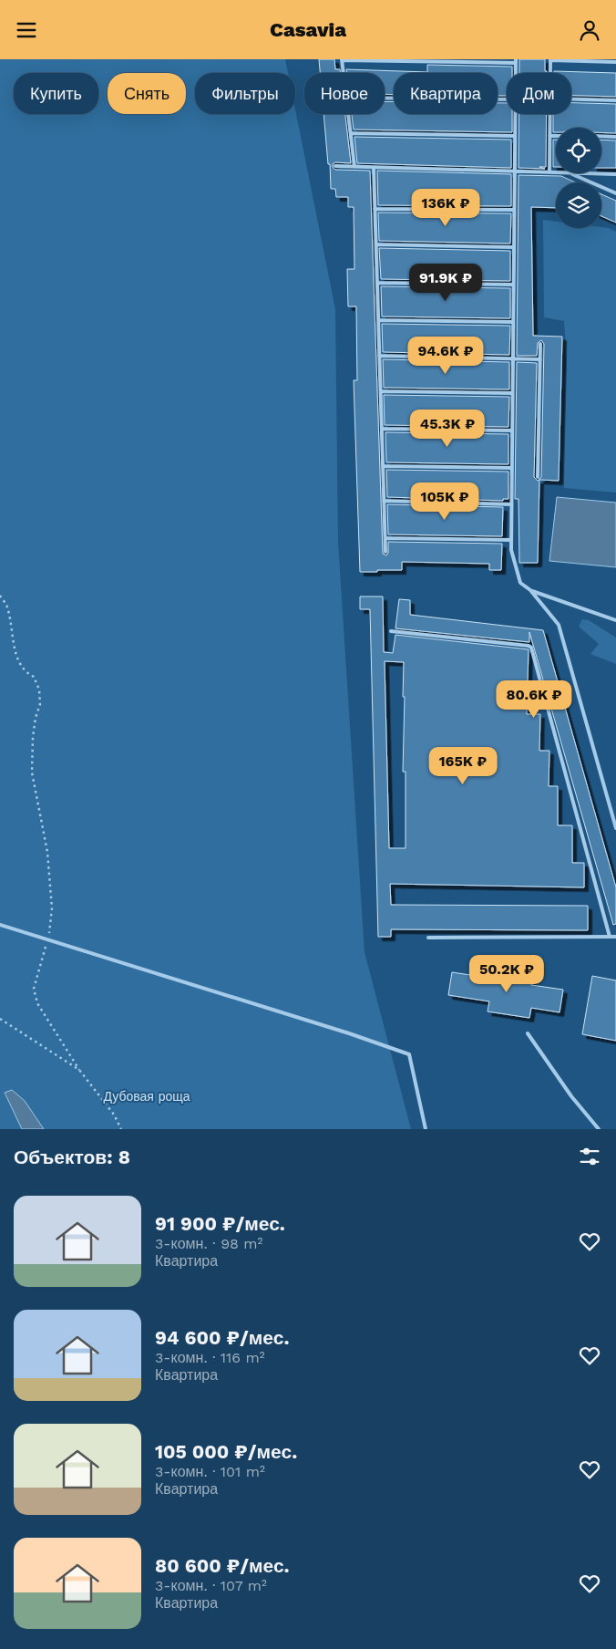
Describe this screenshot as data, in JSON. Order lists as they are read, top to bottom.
{
  "parks": ["Дубовая роща"],
  "page": {
    "header": "Casavia",
    "chip": [
      "Купить",
      "Снять",
      "Фильтры",
      "Новое",
      "Квартира",
      "Дом"
    ],
    "price": [
      "136K ₽",
      "91.9K ₽",
      "94.6K ₽",
      "45.3K ₽",
      "105K ₽",
      "80.6K ₽",
      "165K ₽",
      "50.2K ₽"
    ],
    "heading": "Объектов: 8",
    "list": [
      {
        "name": "91 900 ₽/мес.",
        "note": "3-комн. · 98 m² · Квартира"
      },
      {
        "name": "94 600 ₽/мес.",
        "note": "3-комн. · 116 m² · Квартира"
      },
      {
        "name": "105 000 ₽/мес.",
        "note": "3-комн. · 101 m² · Квартира"
      },
      {
        "name": "80 600 ₽/мес.",
        "note": "3-комн. · 107 m² · Квартира"
      }
    ]
  }
}
